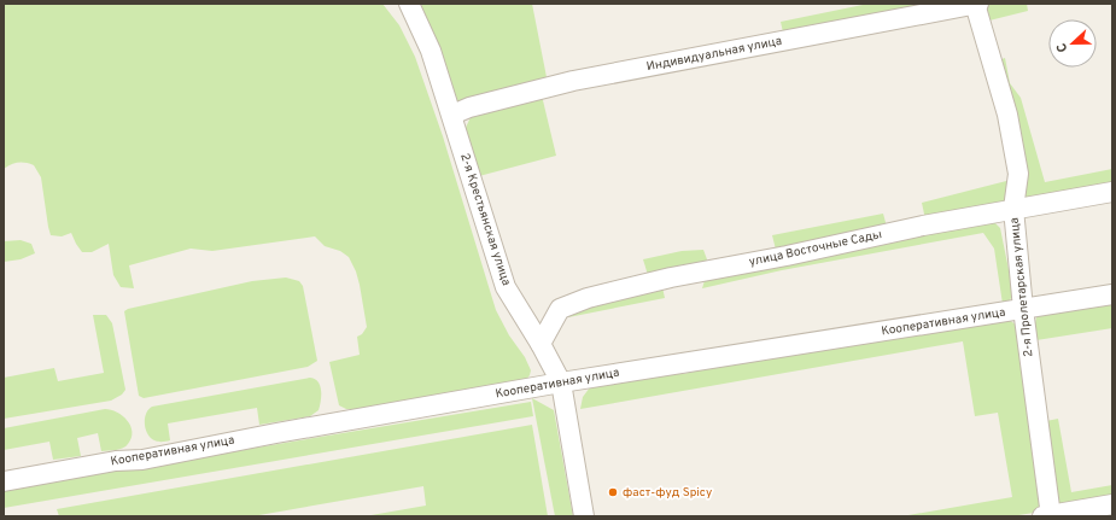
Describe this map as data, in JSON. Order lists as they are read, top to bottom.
{
  "streets": {
    "street": [
      "Индивидуальная улица",
      "2-я Крестьянская улица",
      "улица Восточные Сады",
      "2-я Пролетарская улица",
      "Кооперативная улица"
    ]
  },
  "crossings": [
    ["Индивидуальная улица", "2-я Крестьянская улица"],
    ["Индивидуальная улица", "2-я Пролетарская улица"],
    ["2-я Крестьянская улица", "улица Восточные Сады"],
    ["2-я Крестьянская улица", "Кооперативная улица"],
    ["улица Восточные Сады", "2-я Пролетарская улица"],
    ["2-я Пролетарская улица", "Кооперативная улица"]
  ],
  "places": ["фаст-фуд Spicy"],
  "north": "left"
}
